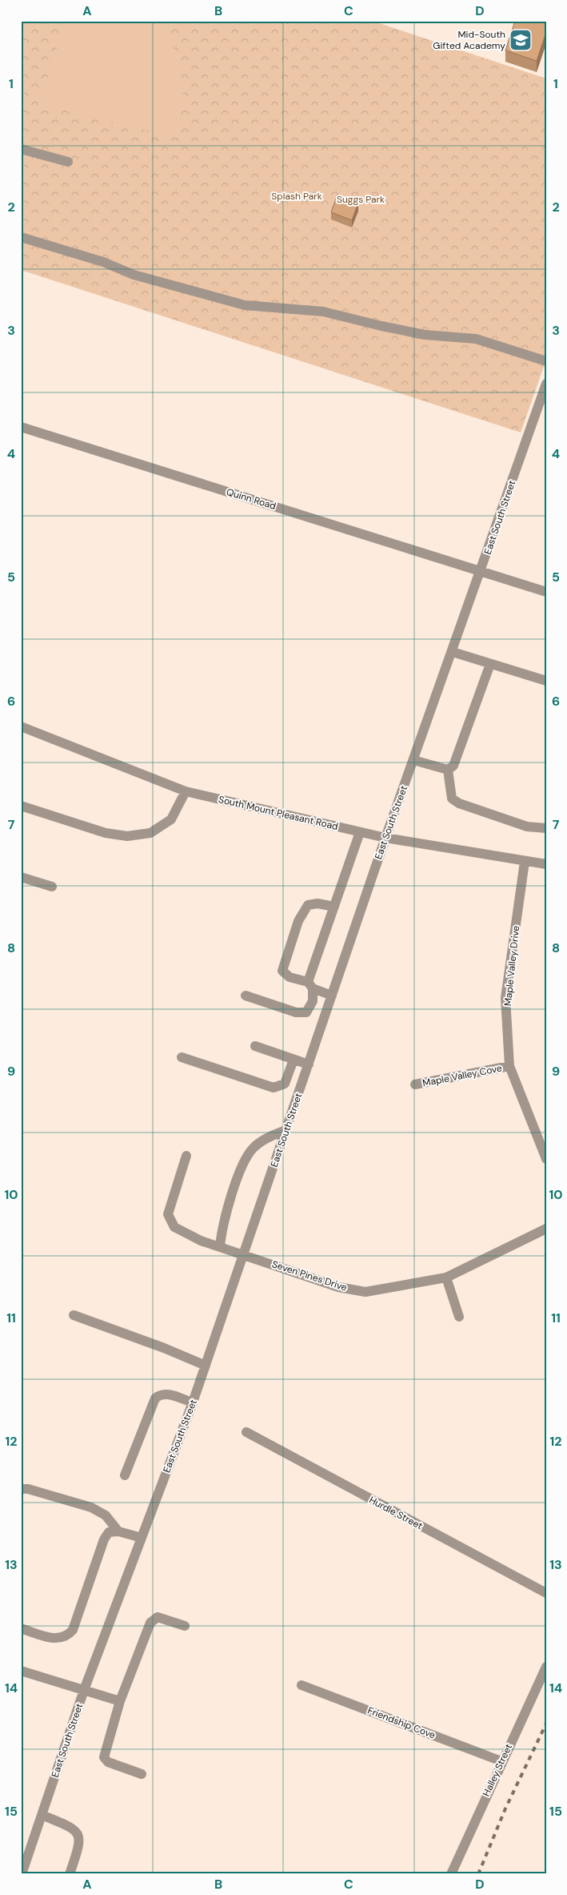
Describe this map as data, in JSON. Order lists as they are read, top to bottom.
{
  "streets": {
    "street": [
      "Quinn Road",
      "East South Street",
      "South Mount Pleasant Road",
      "Maple Valley Drive",
      "Maple Valley Cove",
      "Seven Pines Drive",
      "Hurdle Street",
      "Friendship Cove",
      "Halley Street"
    ]
  },
  "crossings": [
    ["Quinn Road", "East South Street"],
    ["East South Street", "South Mount Pleasant Road"],
    ["East South Street", "Seven Pines Drive"],
    ["South Mount Pleasant Road", "Maple Valley Drive"],
    ["Maple Valley Drive", "Maple Valley Cove"],
    ["Friendship Cove", "Halley Street"]
  ],
  "parks": ["Splash Park", "Suggs Park"],
  "places": {
    "school or university": ["Mid-South Gifted Academy"]
  },
  "grid": {
    "columns": [
      "A",
      "B",
      "C",
      "D"
    ],
    "rows": [
      "1",
      "2",
      "3",
      "4",
      "5",
      "6",
      "7",
      "8",
      "9",
      "10",
      "11",
      "12",
      "13",
      "14",
      "15"
    ]
  }
}
